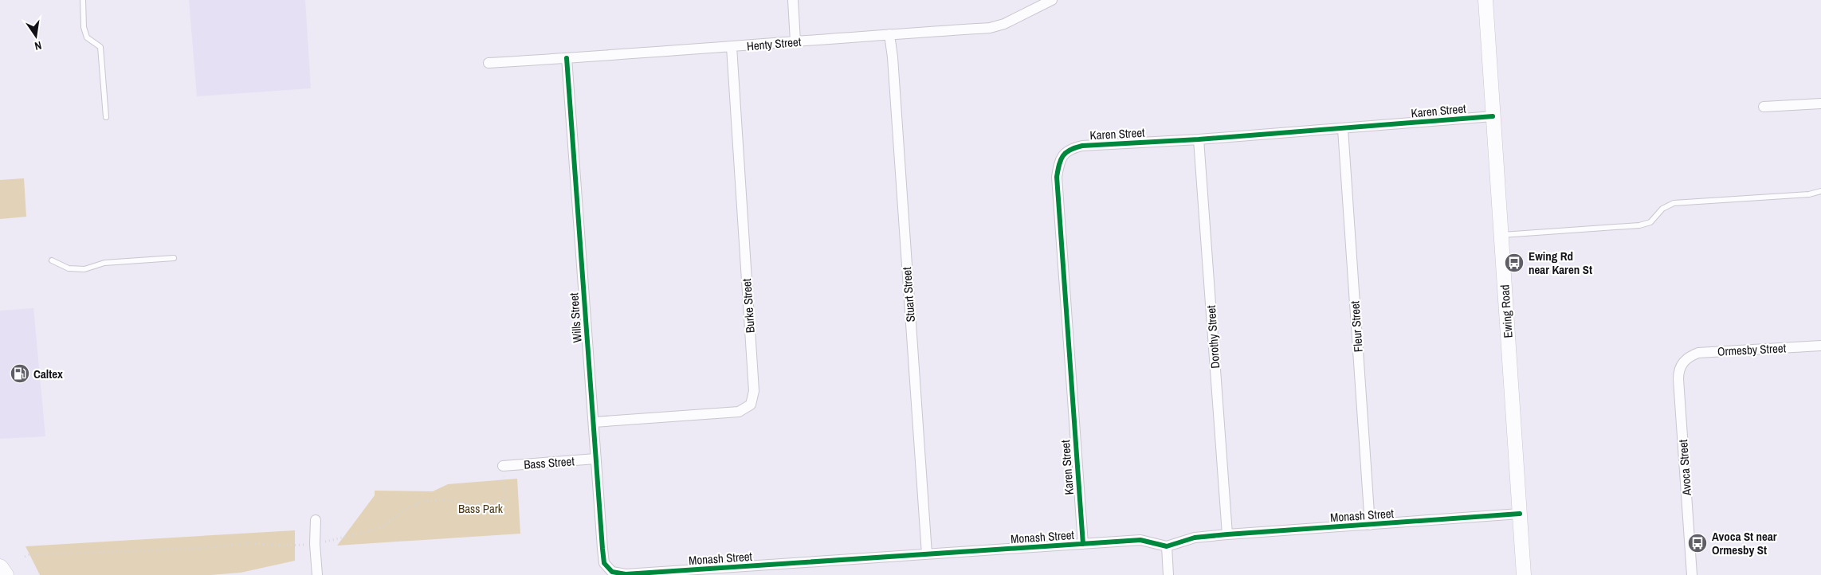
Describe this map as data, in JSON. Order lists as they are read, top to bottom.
{
  "streets": {
    "main road": ["Ewing Road"],
    "street": [
      "Henty Street",
      "Karen Street",
      "Stuart Street",
      "Burke Street",
      "Wills Street",
      "Fleur Street",
      "Dorothy Street",
      "Ormesby Street",
      "Bass Street",
      "Avoca Street",
      "Monash Street"
    ]
  },
  "crossings": [
    ["Henty Street", "Stuart Street"],
    ["Henty Street", "Burke Street"],
    ["Henty Street", "Wills Street"],
    ["Karen Street", "Ewing Road"],
    ["Karen Street", "Fleur Street"],
    ["Karen Street", "Dorothy Street"],
    ["Karen Street", "Monash Street"],
    ["Stuart Street", "Monash Street"],
    ["Burke Street", "Wills Street"],
    ["Ewing Road", "Monash Street"],
    ["Wills Street", "Bass Street"],
    ["Wills Street", "Monash Street"],
    ["Fleur Street", "Monash Street"],
    ["Dorothy Street", "Monash Street"],
    ["Ormesby Street", "Avoca Street"]
  ],
  "parks": ["Bass Park"],
  "places": {
    "bus stop": ["Ewing Rd near Karen St", "Avoca St near Ormesby St"],
    "fuel station": ["Caltex"]
  },
  "north": "bottom"
}
